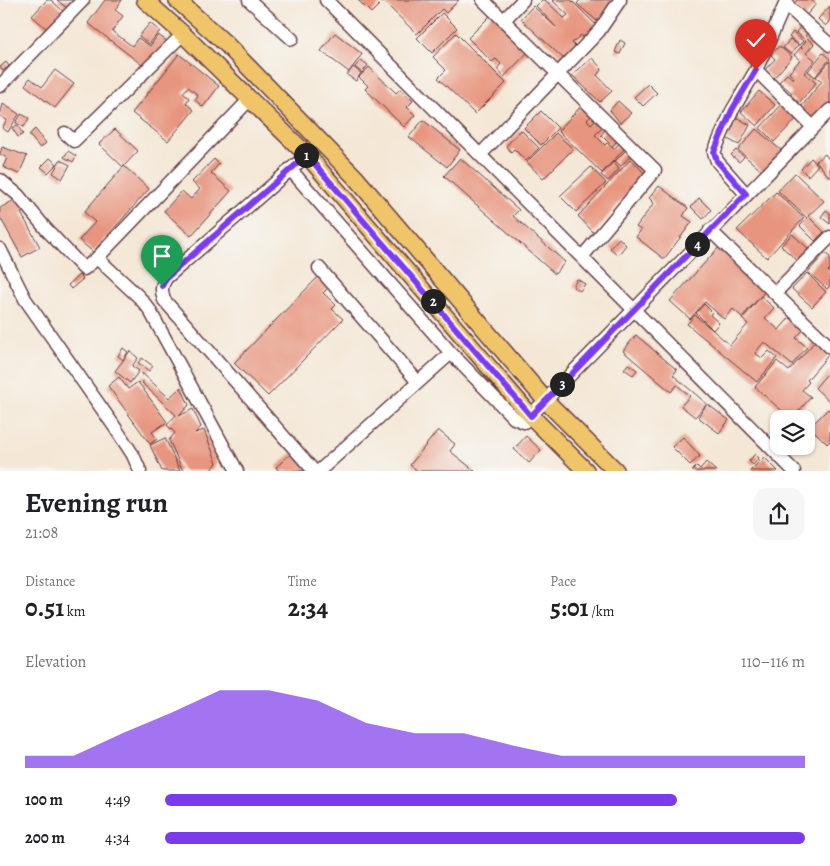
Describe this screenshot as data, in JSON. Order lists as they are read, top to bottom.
{
  "page": {
    "pins": [
      "1",
      "4",
      "2",
      "3"
    ],
    "heading": ["Evening run", "21:08"],
    "stats": [
      ["Distance", "0.51 km"],
      ["Time", "2:34"],
      ["Pace", "5:01 /km"]
    ],
    "chart": ["Elevation", "110–116 m"],
    "list": [
      {
        "name": "100 m",
        "note": "4:49"
      },
      {
        "name": "200 m",
        "note": "4:34"
      }
    ]
  }
}
